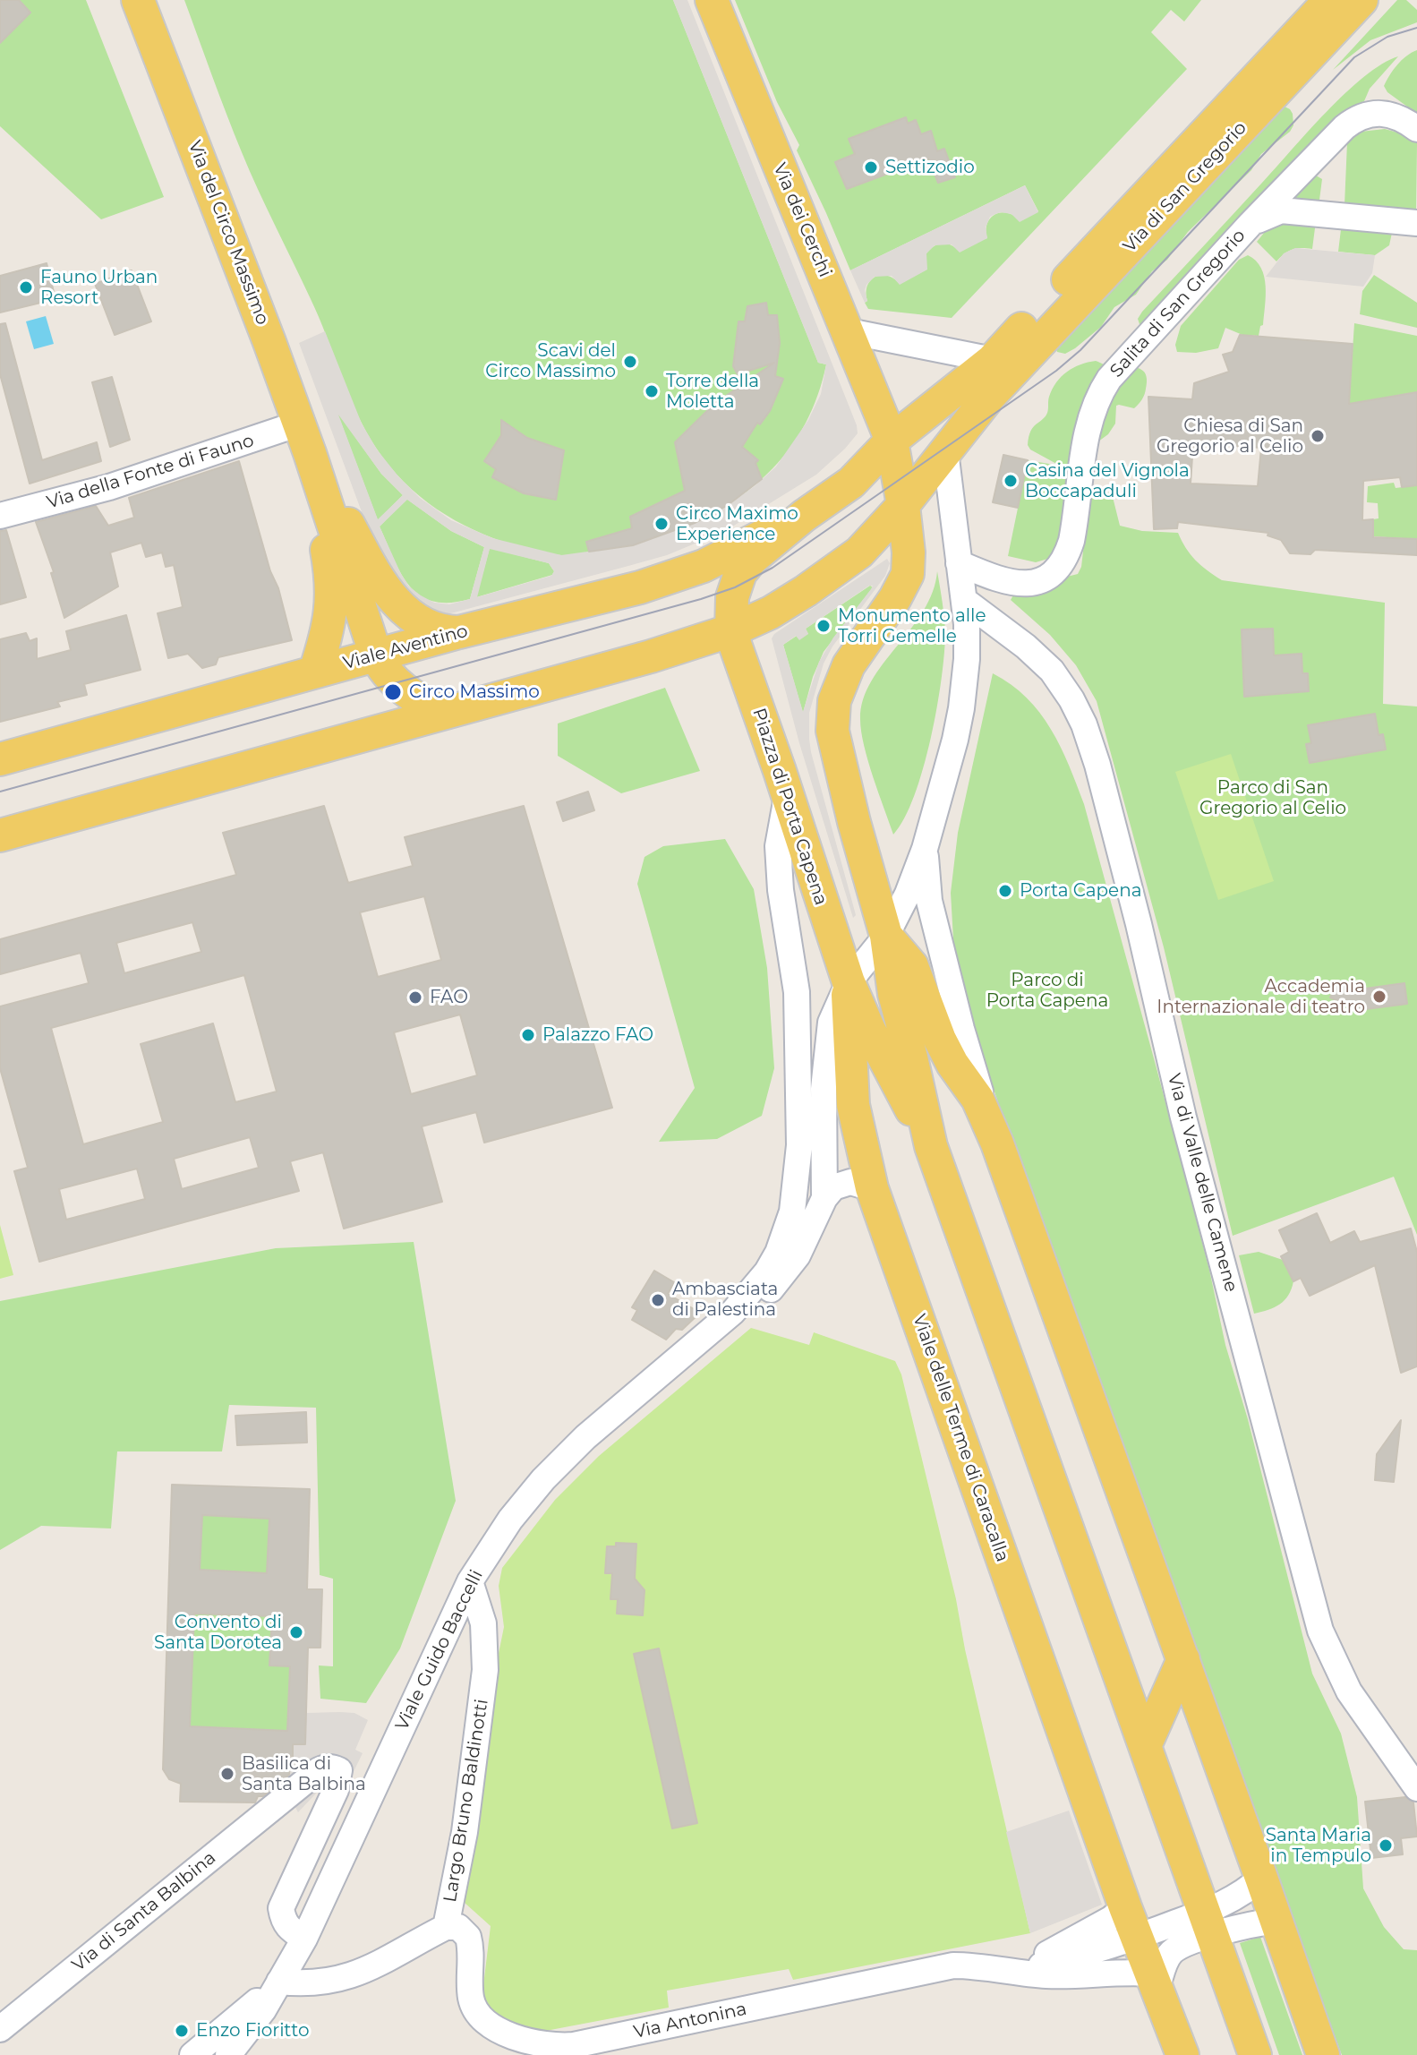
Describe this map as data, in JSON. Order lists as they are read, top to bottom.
{
  "streets": {
    "main road": [
      "Via di San Gregorio",
      "Via dei Cerchi",
      "Via del Circo Massimo",
      "Viale Aventino",
      "Piazza di Porta Capena",
      "Viale delle Terme di Caracalla"
    ],
    "street": [
      "Salita di San Gregorio",
      "Via della Fonte di Fauno",
      "Via di Valle delle Camene",
      "Viale Guido Baccelli",
      "Largo Bruno Baldinotti",
      "Via di Santa Balbina",
      "Via Antonina"
    ]
  },
  "crossings": [
    ["Via di San Gregorio", "Piazza di Porta Capena"],
    ["Via dei Cerchi", "Piazza di Porta Capena"],
    ["Via del Circo Massimo", "Via della Fonte di Fauno"],
    ["Via del Circo Massimo", "Viale Aventino"],
    ["Viale Aventino", "Piazza di Porta Capena"],
    ["Piazza di Porta Capena", "Viale delle Terme di Caracalla"],
    ["Viale Guido Baccelli", "Largo Bruno Baldinotti"],
    ["Viale Guido Baccelli", "Via di Santa Balbina"],
    ["Largo Bruno Baldinotti", "Via Antonina"]
  ],
  "parks": ["Parco di San Gregorio al Celio", "Parco di Porta Capena"],
  "places": [
    "Settizodio",
    "Fauno Urban Resort",
    "Scavi del Circo Massimo",
    "Torre della Moletta",
    "Chiesa di San Gregorio al Celio",
    "Casina del Vignola Boccapaduli",
    "Circo Maximo Experience",
    "Monumento alle Torri Gemelle",
    "Circo Massimo",
    "Porta Capena",
    "Accademia Internazionale di teatro",
    "FAO",
    "Palazzo FAO",
    "Ambasciata di Palestina",
    "Convento di Santa Dorotea",
    "Basilica di Santa Balbina",
    "Santa Maria in Tempulo",
    "Enzo Fioritto"
  ]
}
